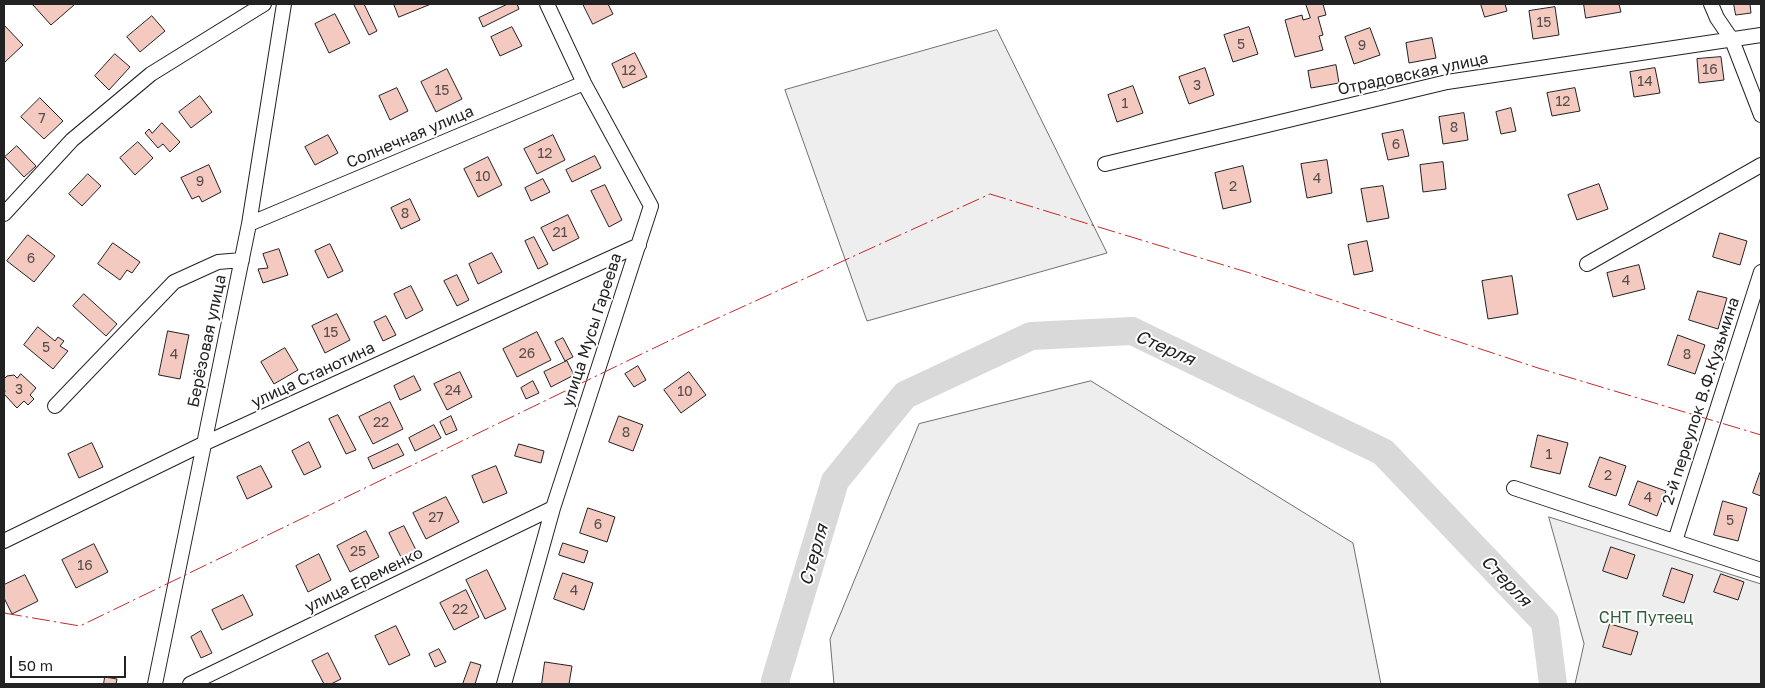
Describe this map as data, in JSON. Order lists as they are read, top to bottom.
{
  "streets": {
    "street": [
      "Отрадовская улица",
      "Солнечная улица",
      "улица Мусы Гареева",
      "Берёзовая улица",
      "улица Станотина",
      "2-й переулок В.Ф.Кузьмина",
      "улица Еременко"
    ]
  },
  "crossings": [
    ["Солнечная улица", "улица Мусы Гареева"],
    ["Солнечная улица", "Берёзовая улица"],
    ["улица Мусы Гареева", "улица Станотина"],
    ["улица Мусы Гареева", "улица Еременко"],
    ["Берёзовая улица", "улица Станотина"]
  ],
  "water": ["Стерля"],
  "parks": ["СНТ Путеец"],
  "house_numbers": [
    "15",
    "5",
    "9",
    "16",
    "12",
    "14",
    "3",
    "15",
    "12",
    "1",
    "7",
    "8",
    "6",
    "12",
    "10",
    "4",
    "9",
    "2",
    "8",
    "21",
    "6",
    "4",
    "15",
    "5",
    "26",
    "4",
    "8",
    "3",
    "24",
    "10",
    "22",
    "8",
    "1",
    "2",
    "4",
    "27",
    "5",
    "6",
    "25",
    "16",
    "4",
    "22"
  ],
  "scale_bar": "50 m"
}
